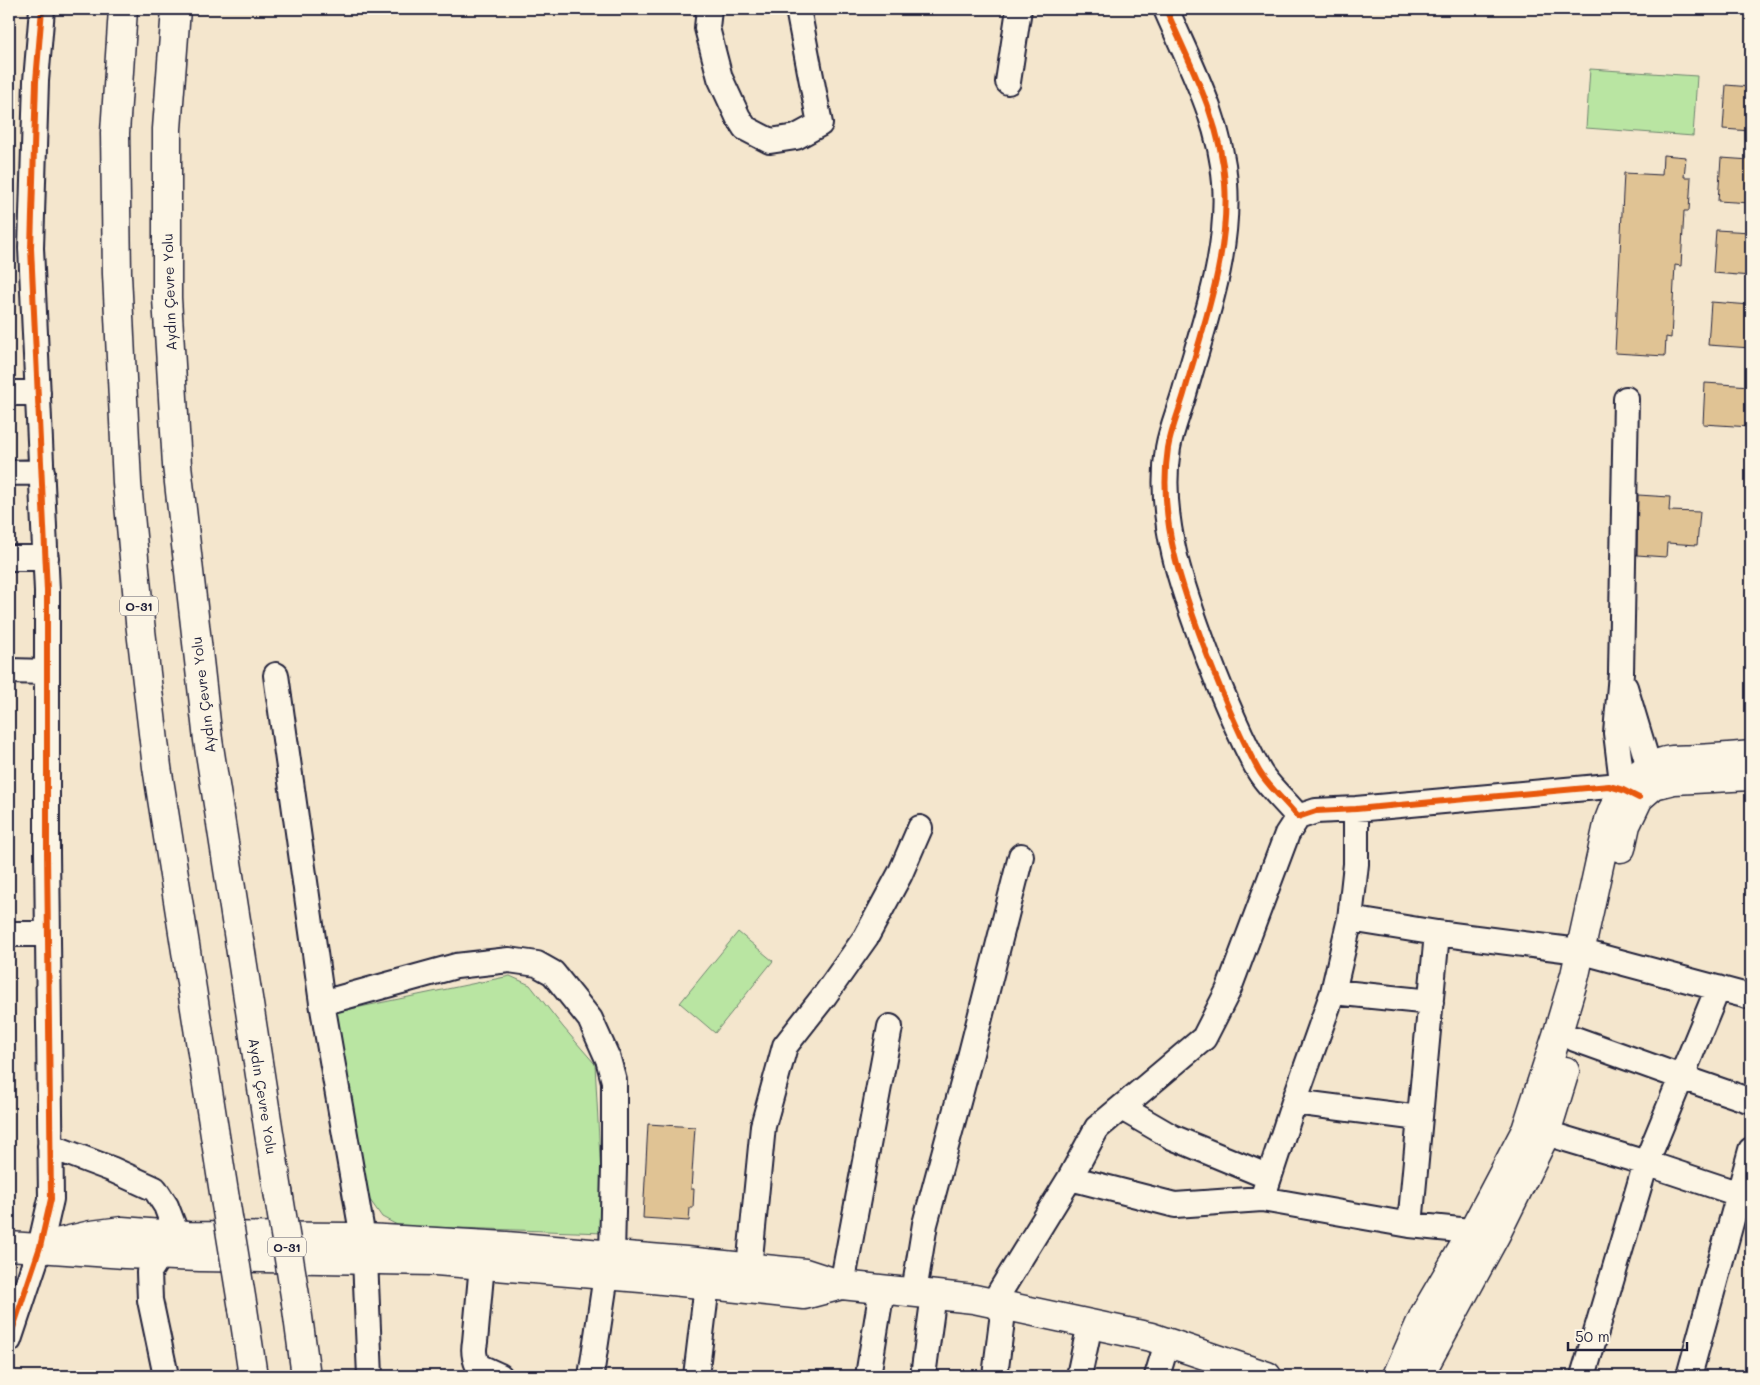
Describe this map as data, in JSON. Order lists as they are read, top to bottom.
{
  "streets": {
    "main road": ["Aydın Çevre Yolu", "O-31"]
  },
  "scale_bar": "50 m"
}
